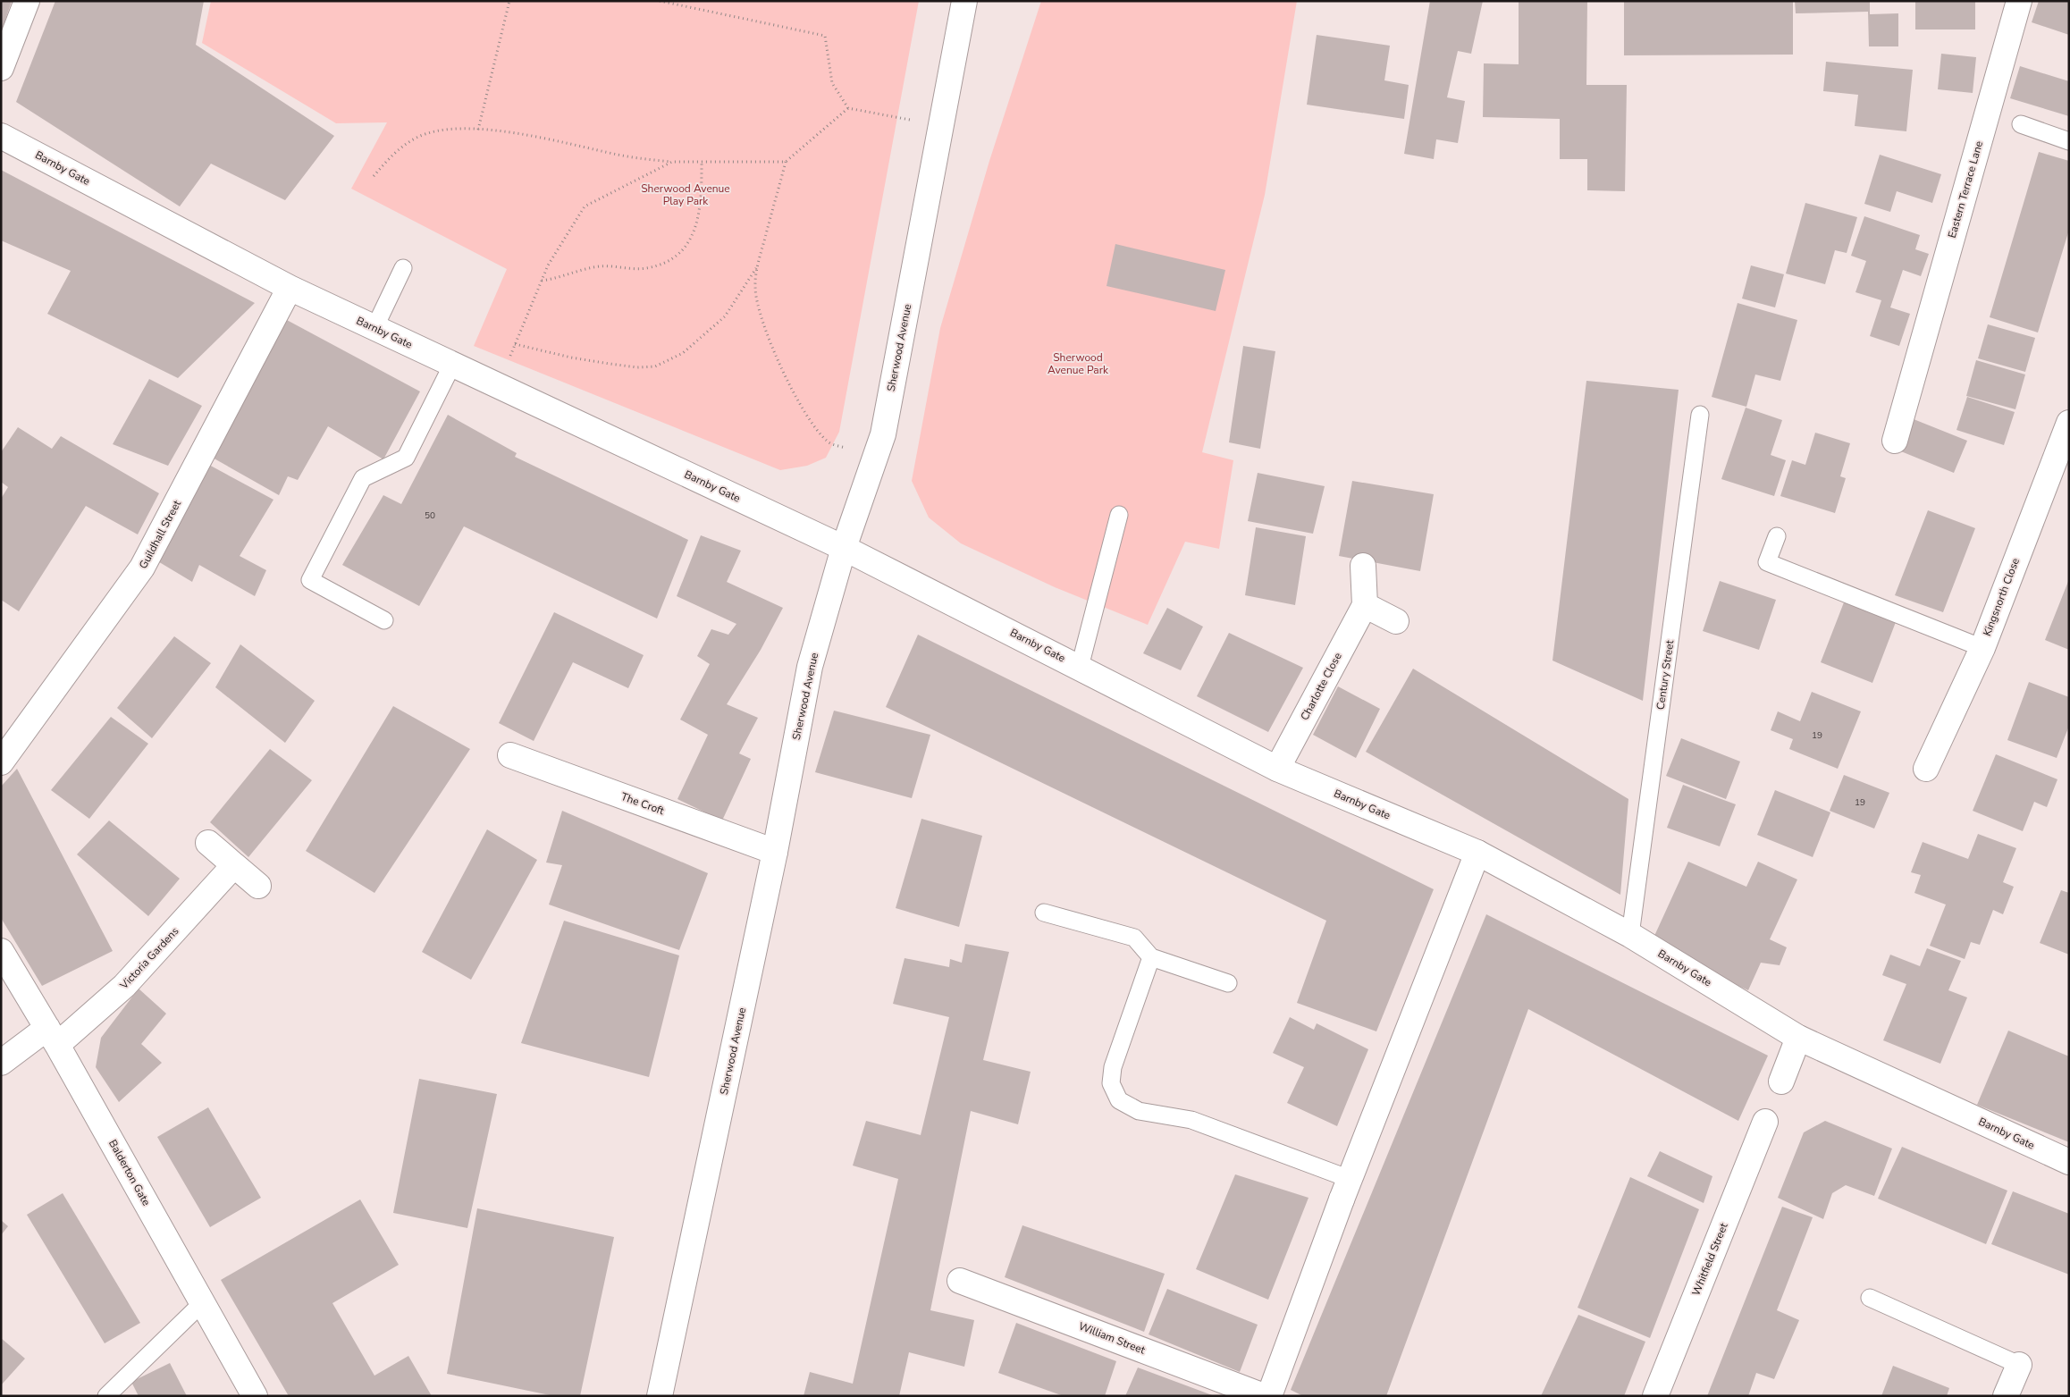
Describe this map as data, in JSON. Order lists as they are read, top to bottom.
{
  "streets": {
    "street": [
      "Barnby Gate",
      "Eastern Terrace Lane",
      "Sherwood Avenue",
      "Guildhall Street",
      "Kingsnorth Close",
      "Charlotte Close",
      "The Croft",
      "Victoria Gardens",
      "Balderton Gate",
      "Whitfield Street",
      "William Street"
    ],
    "lane": ["Century Street"]
  },
  "crossings": [
    ["Barnby Gate", "Sherwood Avenue"],
    ["Barnby Gate", "Guildhall Street"],
    ["Barnby Gate", "Century Street"],
    ["Barnby Gate", "Charlotte Close"],
    ["Sherwood Avenue", "The Croft"],
    ["Victoria Gardens", "Balderton Gate"]
  ],
  "parks": ["Sherwood Avenue Play Park", "Sherwood Avenue Park"],
  "house_numbers": ["50", "19", "19"]
}
